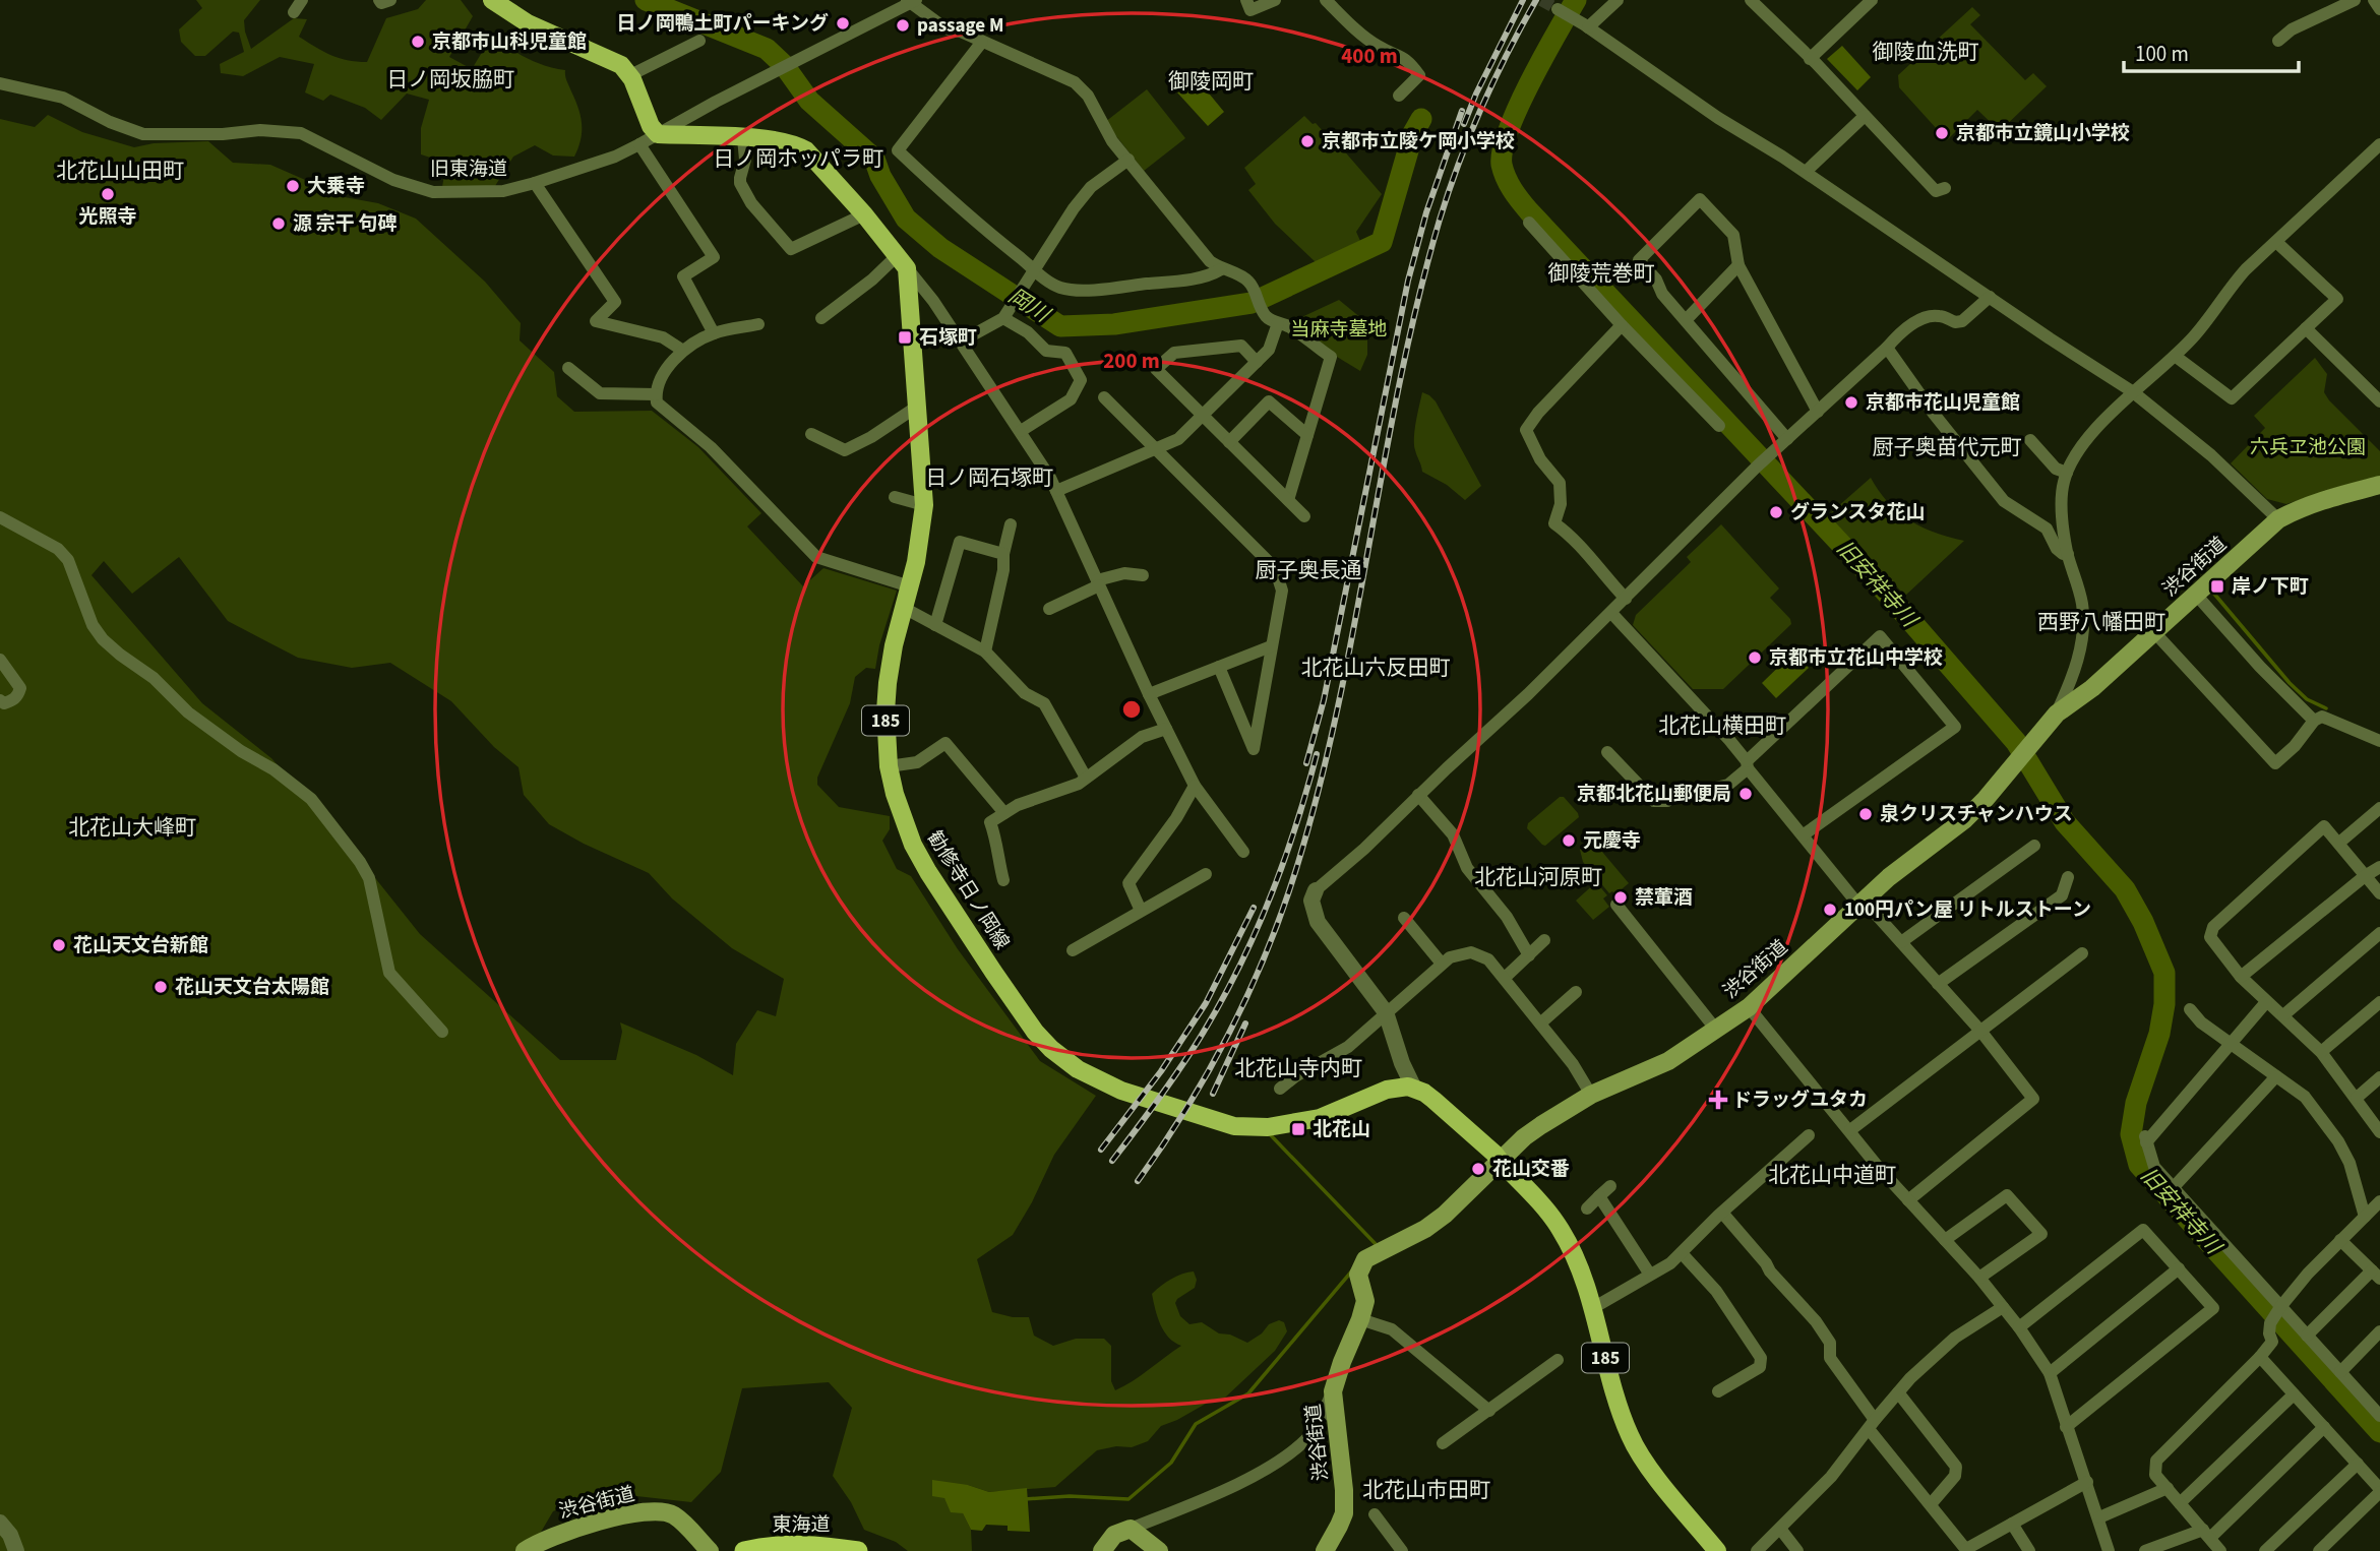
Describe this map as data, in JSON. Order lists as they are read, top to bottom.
{
  "streets": {
    "highway": ["東海道"],
    "main road": ["渋谷街道", "185", "勧修寺日ノ岡線"],
    "street": ["旧東海道"]
  },
  "crossings": [
    ["渋谷街道", "185"],
    ["185", "勧修寺日ノ岡線"]
  ],
  "districts": [
    "御陵血洗町",
    "日ノ岡坂脇町",
    "御陵岡町",
    "日ノ岡ホッパラ町",
    "北花山山田町",
    "御陵荒巻町",
    "厨子奥苗代元町",
    "日ノ岡石塚町",
    "厨子奥長通",
    "西野八幡田町",
    "北花山六反田町",
    "北花山横田町",
    "北花山大峰町",
    "北花山河原町",
    "北花山寺内町",
    "北花山中道町",
    "北花山市田町"
  ],
  "water": ["岡川", "旧安祥寺川"],
  "parks": ["当麻寺墓地", "六兵ヱ池公園"],
  "places": {
    "other": [
      "日ノ岡鴨土町パーキング",
      "passage M",
      "京都市山科児童館",
      "京都市立鏡山小学校",
      "京都市立陵ケ岡小学校",
      "大乗寺",
      "光照寺",
      "源 宗干 句碑",
      "京都市花山児童館",
      "グランスタ花山",
      "京都市立花山中学校",
      "京都北花山郵便局",
      "泉クリスチャンハウス",
      "元慶寺",
      "禁葷酒",
      "100円パン屋 リトルストーン",
      "花山天文台新館",
      "花山天文台太陽館",
      "花山交番"
    ],
    "transit": ["石塚町", "岸ノ下町", "北花山"],
    "health": ["ドラッグユタカ"]
  },
  "scale_bar": "100 m",
  "rings": ["400 m", "200 m"]
}
